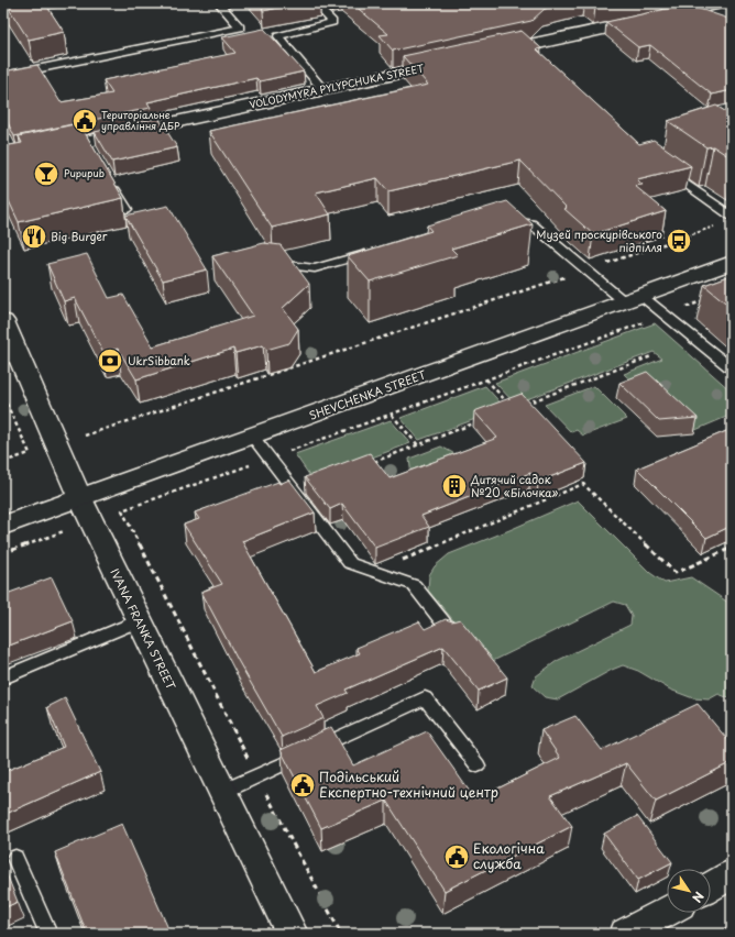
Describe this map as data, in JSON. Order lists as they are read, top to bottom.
{
  "streets": {
    "street": ["VOLODYMYRA PYLYPCHUKA STREET", "SHEVCHENKA STREET", "IVANA FRANKA STREET"]
  },
  "crossings": [
    ["SHEVCHENKA STREET", "IVANA FRANKA STREET"]
  ],
  "places": {
    "public building": ["Територіальне управління ДБР", "Подільський Експертно-технічний центр", "Екологічна служба"],
    "bar": ["Pupupub"],
    "restaurant": ["Big Burger"],
    "bus stop": ["Музей проскурівського підпілля"],
    "bank": ["UkrSibbank"],
    "building": ["Дитячий садок №20 «Білочка»"]
  },
  "north": "bottom right"
}
